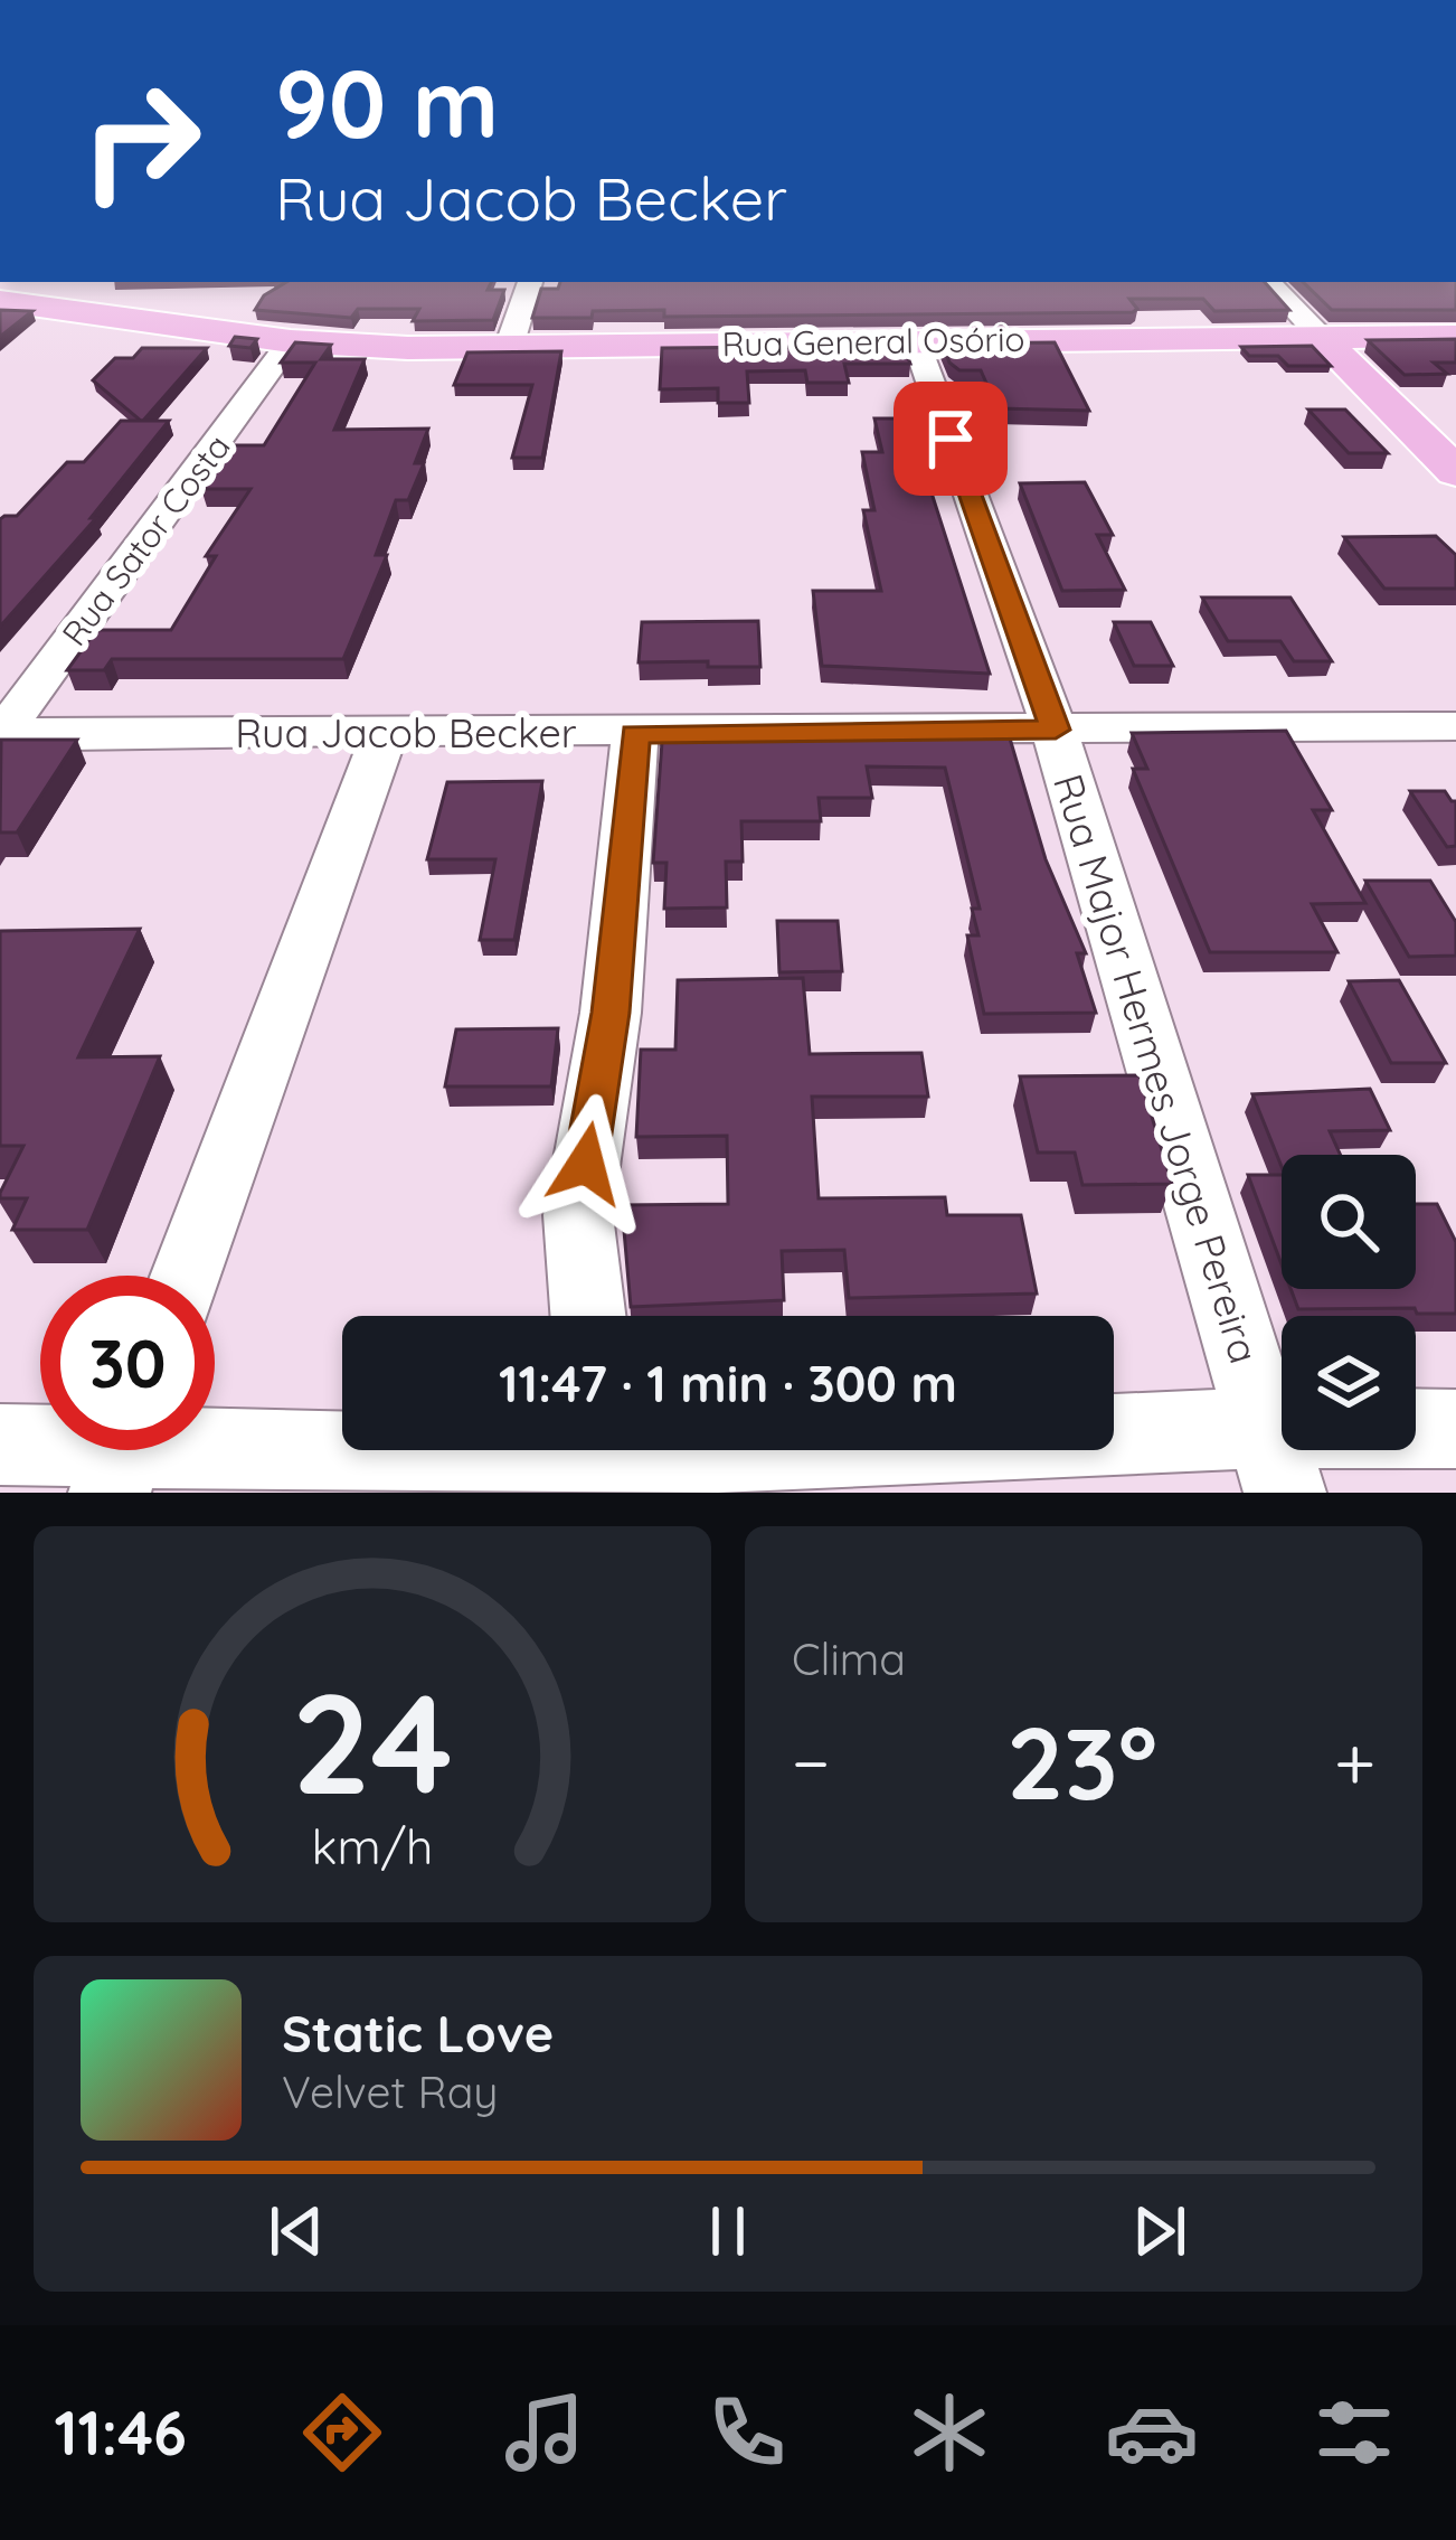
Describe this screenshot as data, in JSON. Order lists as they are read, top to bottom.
{
  "streets": {
    "main road": ["Rua General Osório"],
    "street": ["Rua Sator Costa", "Rua Jacob Becker", "Rua Major Hermes Jorge Pereira"]
  },
  "crossings": [
    ["Rua General Osório", "Rua Sator Costa"],
    ["Rua General Osório", "Rua Major Hermes Jorge Pereira"],
    ["Rua Sator Costa", "Rua Jacob Becker"],
    ["Rua Jacob Becker", "Rua Major Hermes Jorge Pereira"]
  ],
  "page": {
    "turn": ["90 m", "Rua Jacob Becker"],
    "limit": "30",
    "trip": "11:47 · 1 min · 300 m",
    "tile": "Clima",
    "heat": ["−", "23°", "+"],
    "song": ["Static Love", "Velvet Ray"],
    "tabs": "11:46",
    "gauge": ["24", "km/h"]
  }
}
